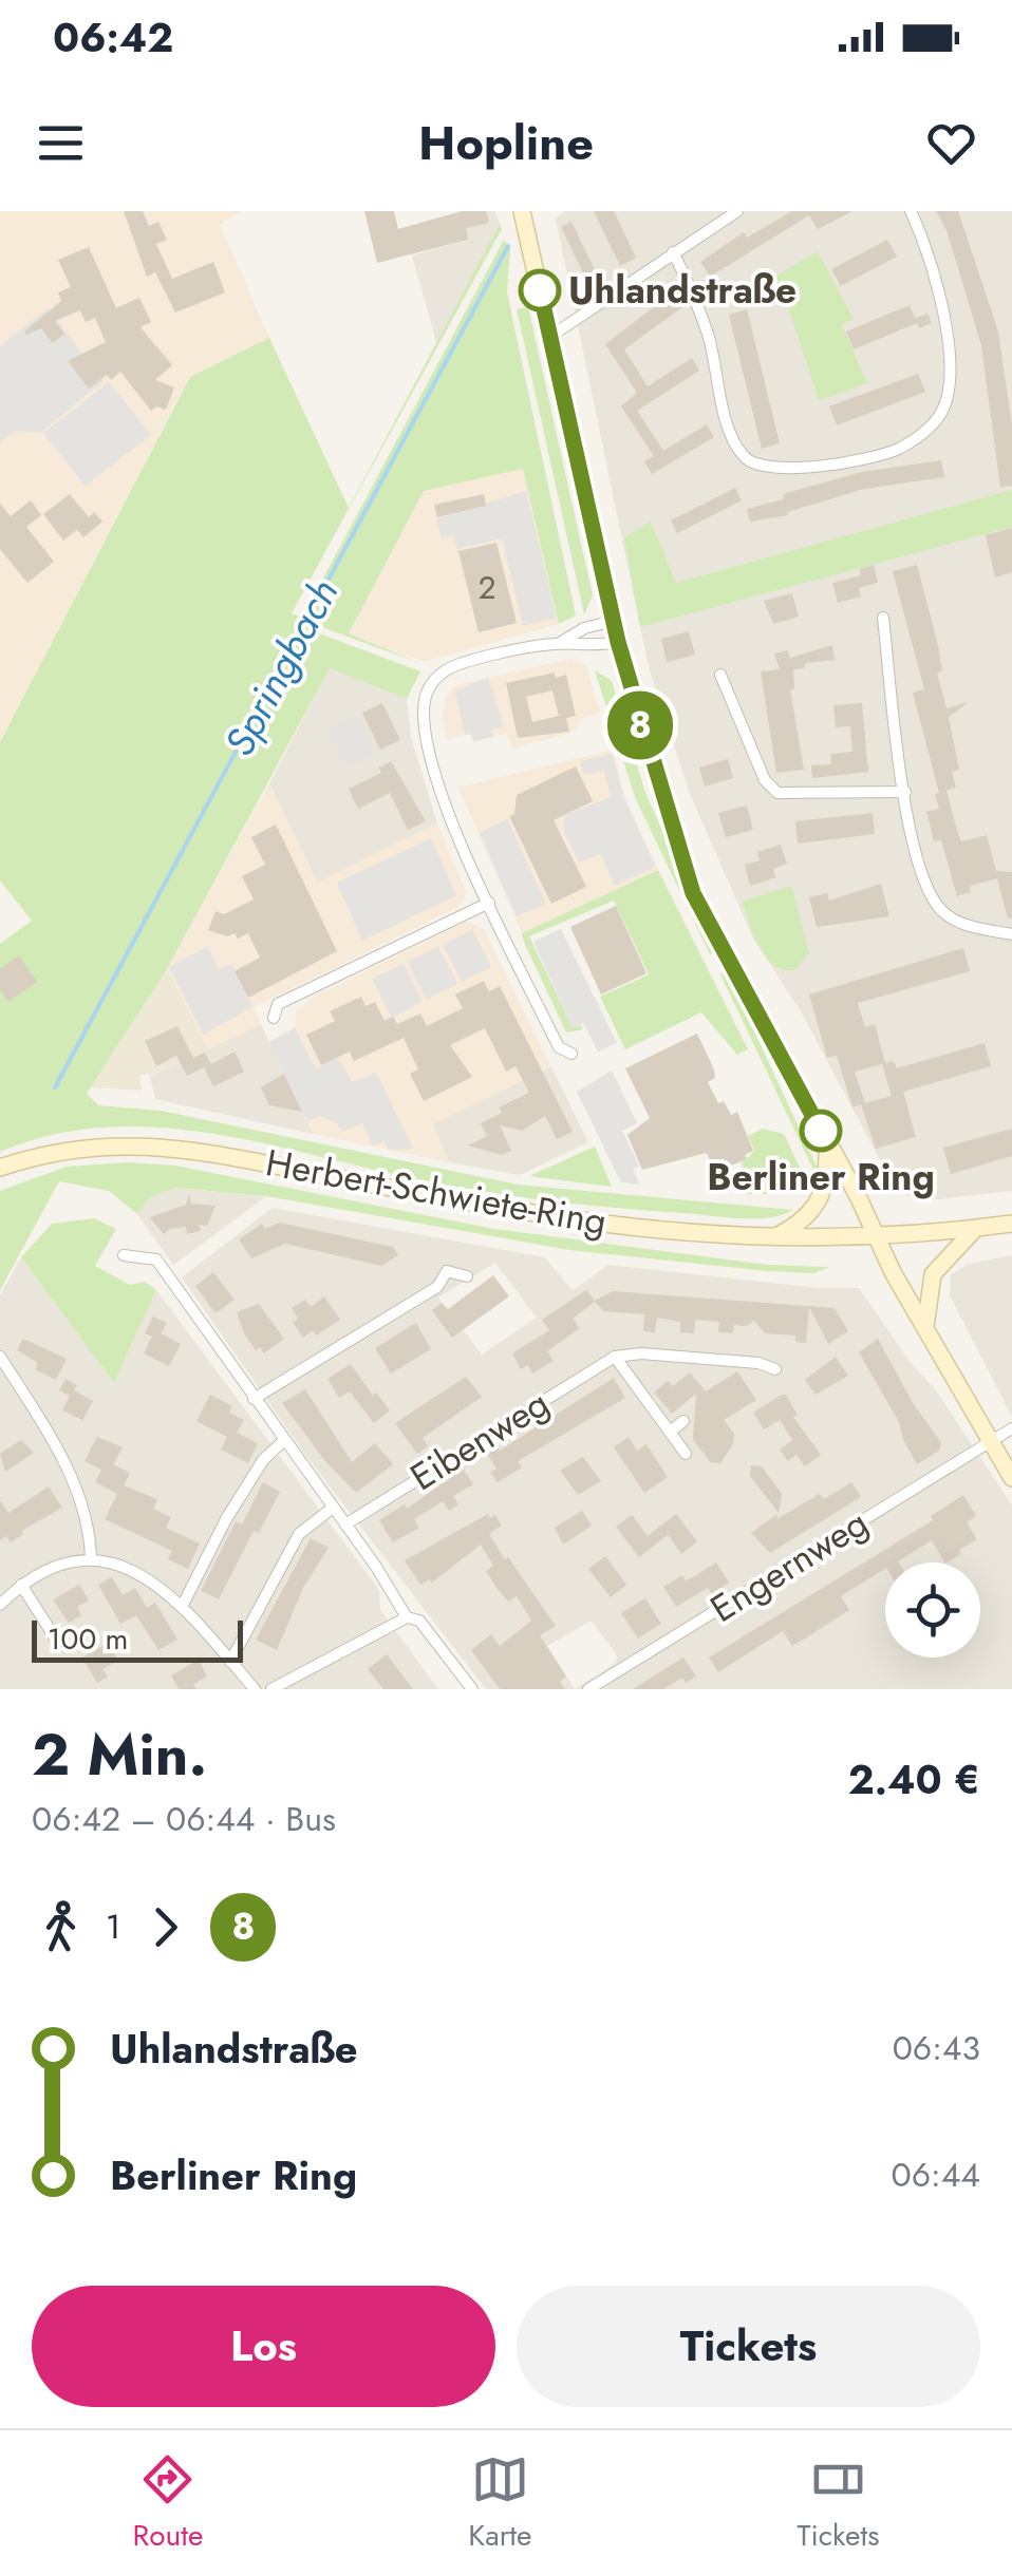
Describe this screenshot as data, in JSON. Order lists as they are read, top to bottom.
{
  "streets": {
    "main road": ["Herbert-Schwiete-Ring"],
    "street": ["Eibenweg", "Engernweg"]
  },
  "water": ["Springbach"],
  "places": ["Uhlandstraße", "Berliner Ring"],
  "lines": ["bus line 8"],
  "house_numbers": ["2"],
  "scale_bar": "100 m",
  "page": {
    "status": "06:42",
    "header": "Hopline",
    "on_map": "8",
    "scale": "100 m",
    "heading": ["2 Min.", "06:42 – 06:44 · Bus", "2.40 €"],
    "legs": ["1", "8"],
    "list": [
      {
        "name": "Uhlandstraße",
        "value": "06:43"
      },
      {
        "name": "Berliner Ring",
        "value": "06:44"
      }
    ],
    "buttons": ["Los", "Tickets"],
    "tabs": ["Route", "Karte", "Tickets"]
  }
}
